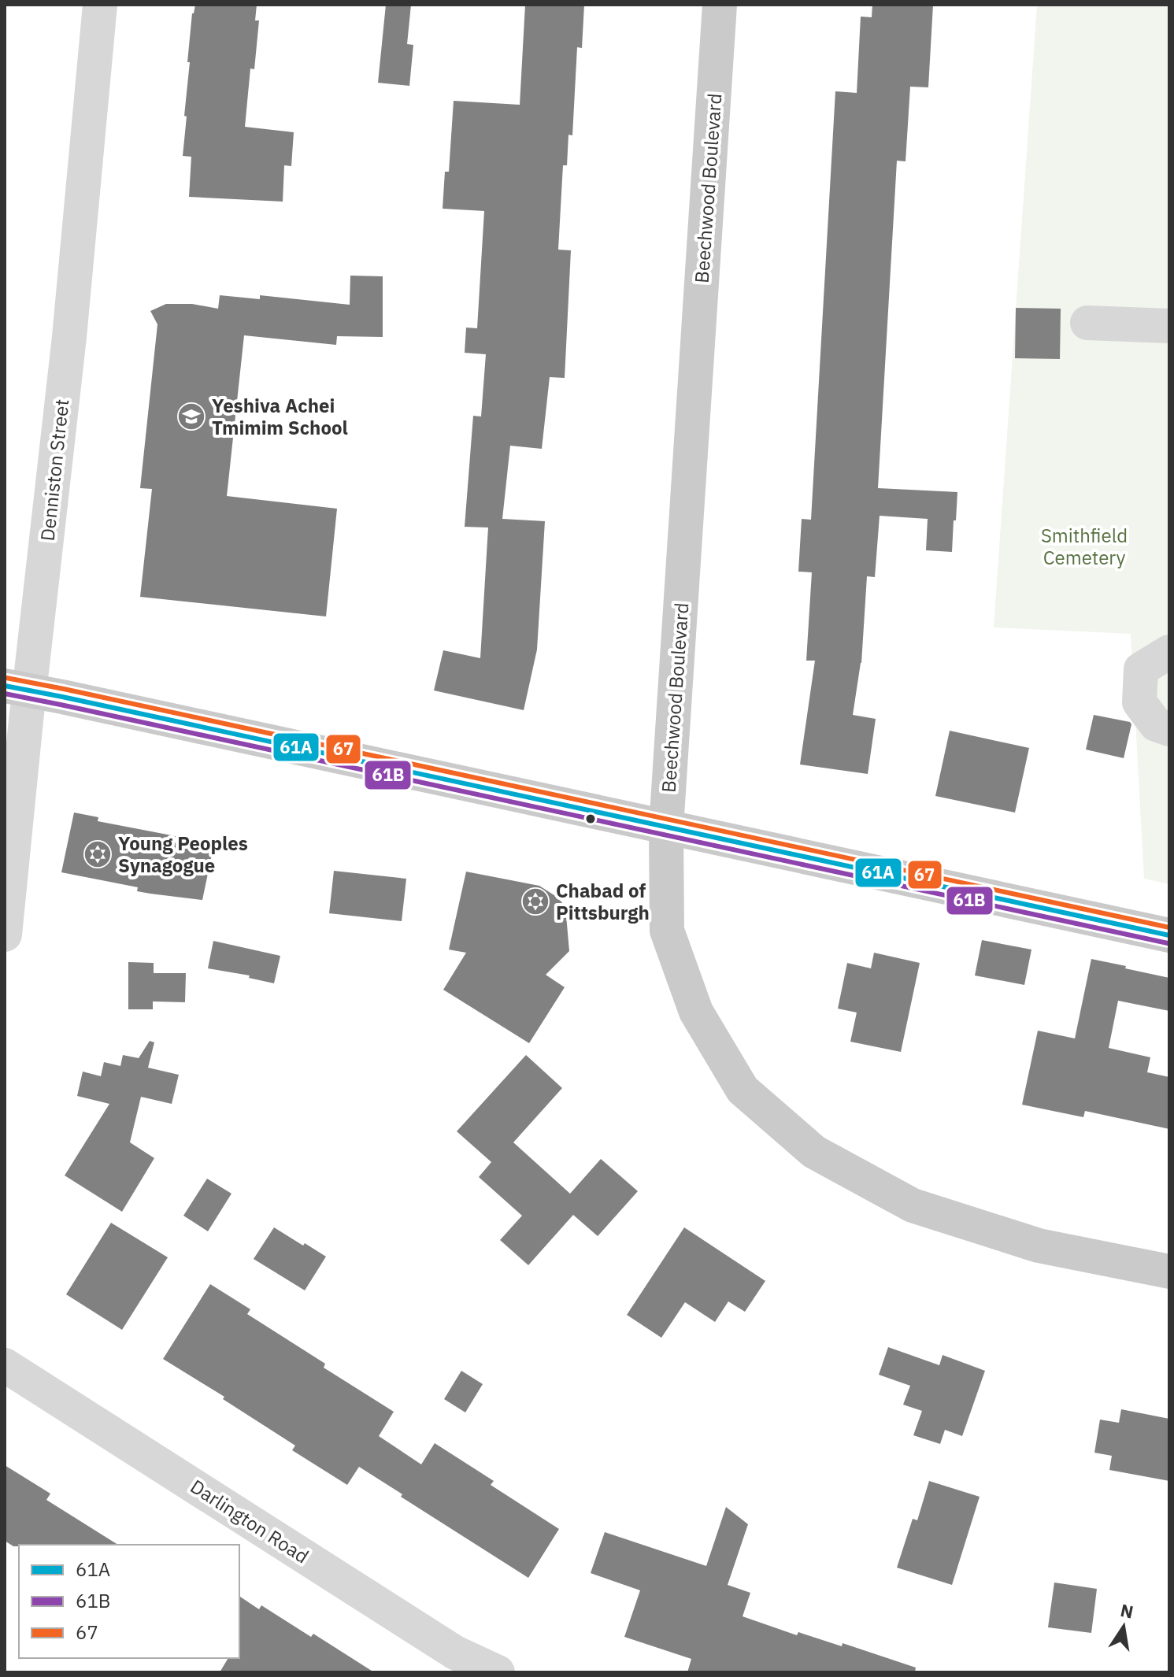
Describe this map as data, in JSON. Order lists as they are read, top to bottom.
{
  "streets": {
    "main road": ["Beechwood Boulevard"],
    "street": ["Denniston Street", "Darlington Road"]
  },
  "parks": ["Smithfield Cemetery"],
  "places": {
    "school or university": ["Yeshiva Achei Tmimim School"],
    "synagogue": ["Young Peoples Synagogue", "Chabad of Pittsburgh"]
  },
  "lines": ["transit line 67", "transit line 61A", "transit line 61B"],
  "legend": ["61A", "61B", "67"],
  "north": "top"
}
